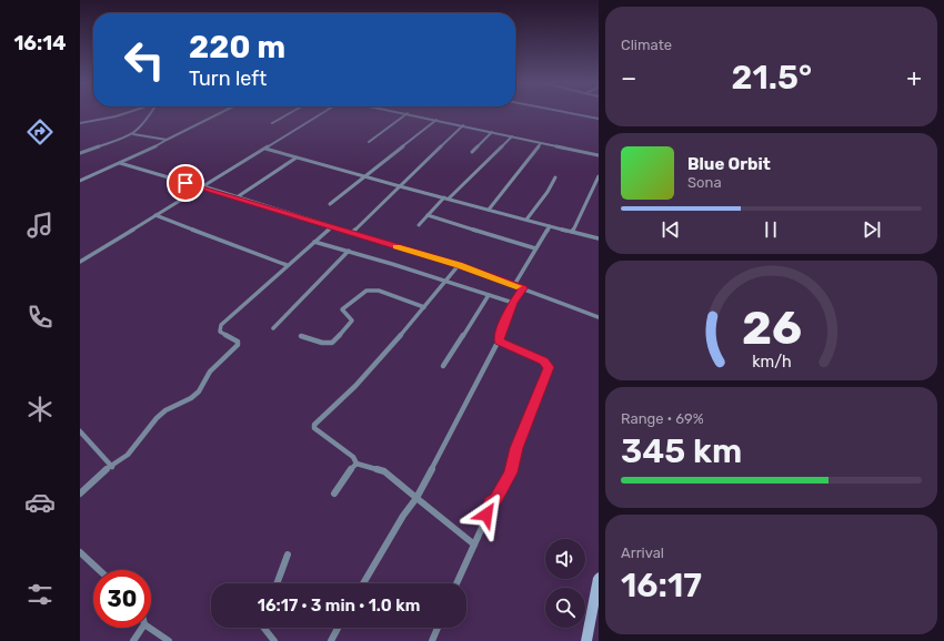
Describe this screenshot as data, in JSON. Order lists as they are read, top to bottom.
{
  "page": {
    "tabs": "16:14",
    "tile": [
      "Climate",
      ["Range · 69%", "345 km"],
      ["Arrival", "16:17"]
    ],
    "turn": ["220 m", "Turn left"],
    "heat": ["−", "21.5°", "+"],
    "song": ["Blue Orbit", "Sona"],
    "limit": "30",
    "trip": "16:17 · 3 min · 1.0 km",
    "gauge": ["26", "km/h"]
  }
}
